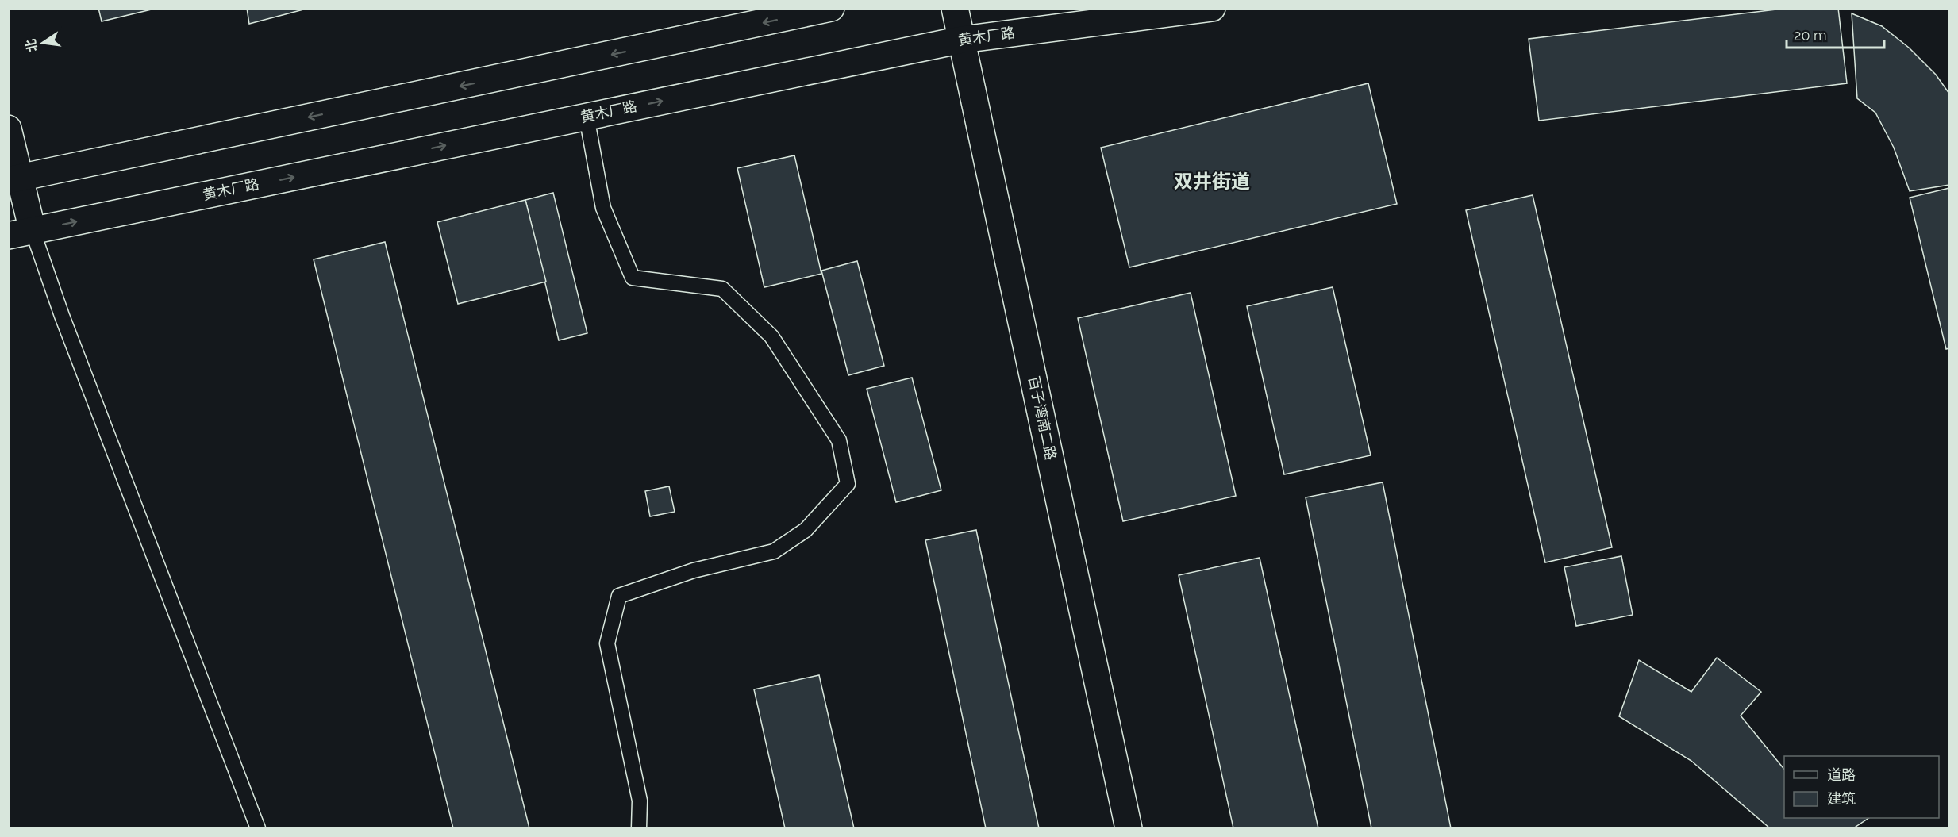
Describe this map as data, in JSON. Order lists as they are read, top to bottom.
{
  "streets": {
    "main road": ["黄木厂路", "百子湾南二路"]
  },
  "crossings": [
    ["黄木厂路", "百子湾南二路"]
  ],
  "districts": ["双井街道"],
  "legend": ["道路", "建筑"],
  "scale_bar": "20 m",
  "north": "left"
}
